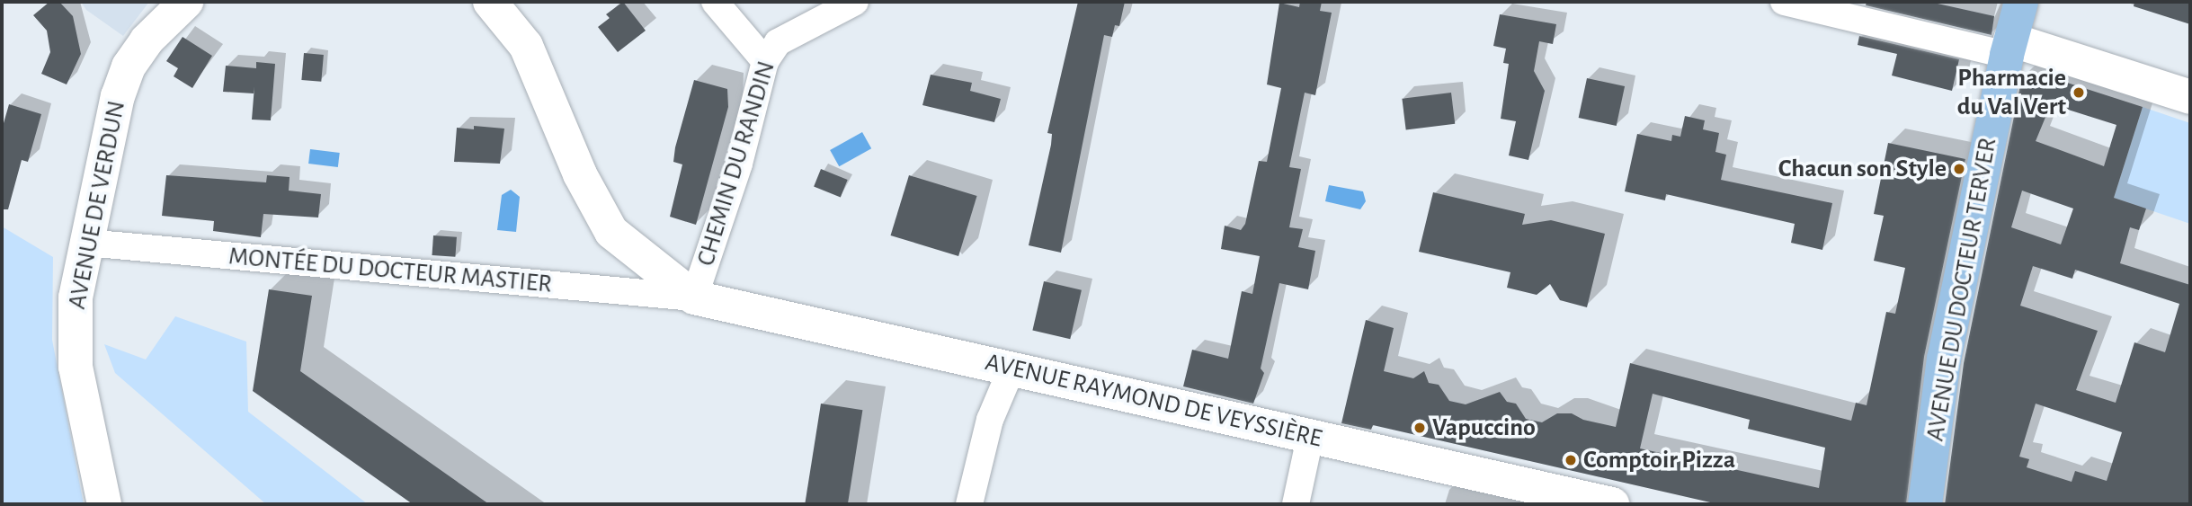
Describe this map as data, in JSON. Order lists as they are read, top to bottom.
{
  "streets": {
    "main road": ["AVENUE DE VERDUN", "AVENUE DU DOCTEUR TERVER", "AVENUE RAYMOND DE VEYSSIÈRE"],
    "street": ["CHEMIN DU RANDIN", "MONTÉE DU DOCTEUR MASTIER"]
  },
  "crossings": [
    ["CHEMIN DU RANDIN", "MONTÉE DU DOCTEUR MASTIER"],
    ["CHEMIN DU RANDIN", "AVENUE RAYMOND DE VEYSSIÈRE"],
    ["AVENUE DE VERDUN", "MONTÉE DU DOCTEUR MASTIER"],
    ["MONTÉE DU DOCTEUR MASTIER", "AVENUE RAYMOND DE VEYSSIÈRE"]
  ],
  "places": [
    "Pharmacie du Val Vert",
    "Chacun son Style",
    "Vapuccino",
    "Comptoir Pizza"
  ]
}
